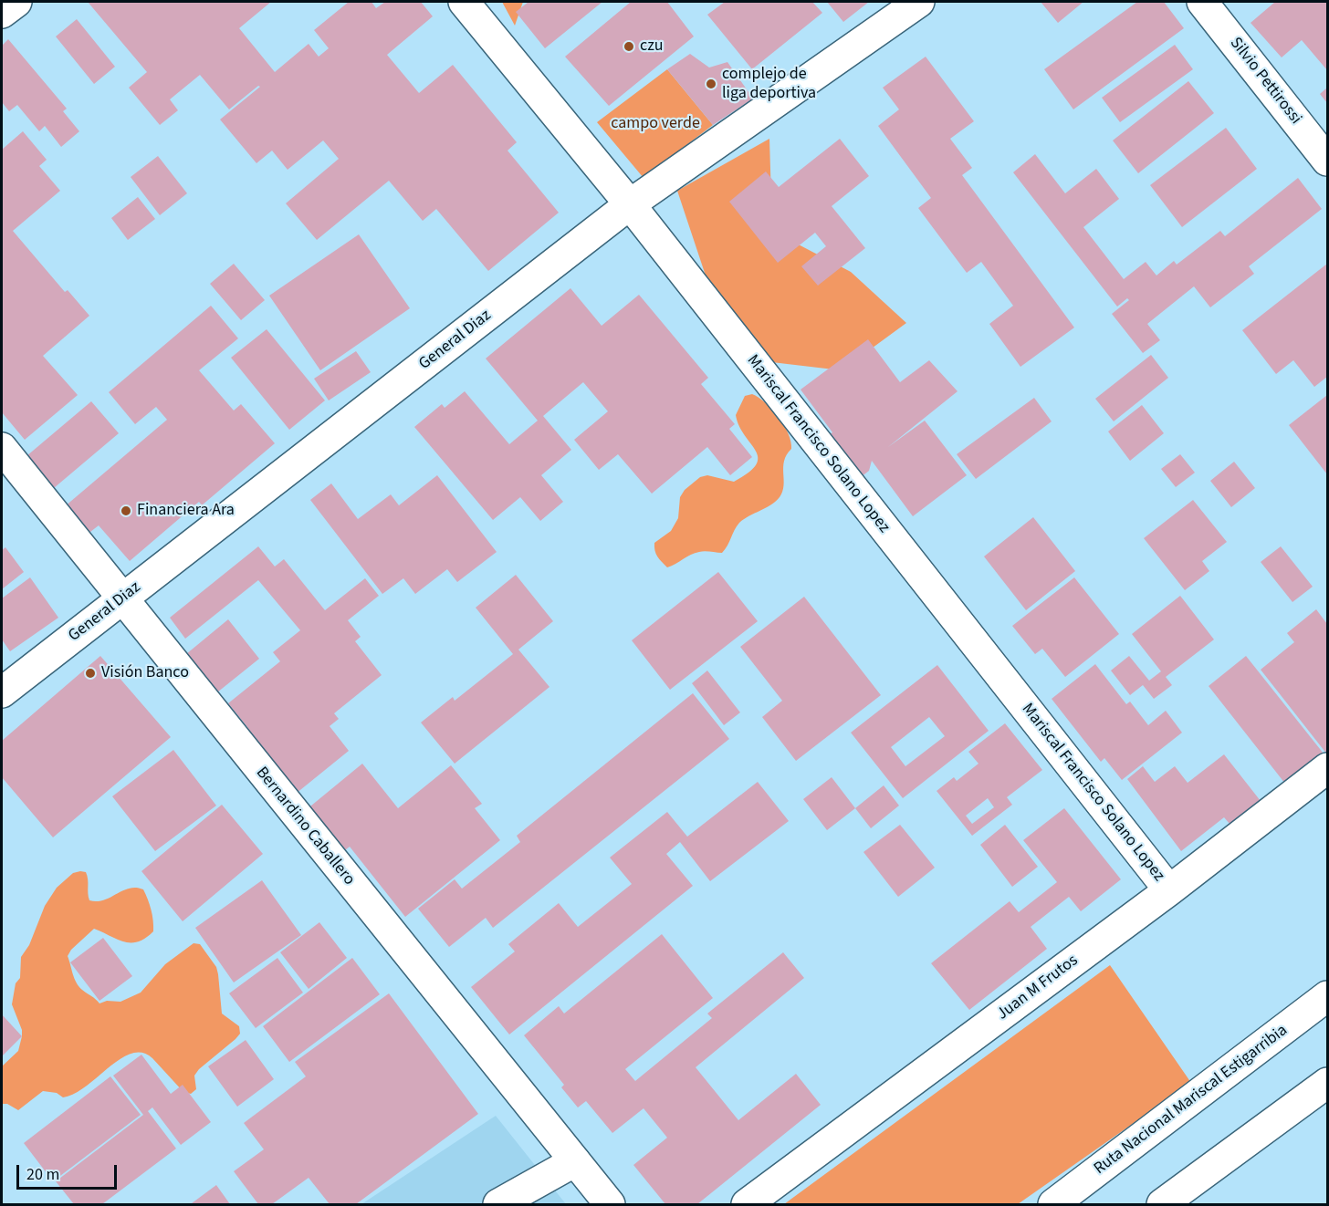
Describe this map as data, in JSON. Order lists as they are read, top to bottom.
{
  "streets": {
    "main road": [
      "Silvio Pettirossi",
      "General Diaz",
      "Mariscal Francisco Solano Lopez",
      "Bernardino Caballero",
      "Juan M Frutos",
      "Ruta Nacional Mariscal Estigarribia"
    ]
  },
  "crossings": [
    ["General Diaz", "Mariscal Francisco Solano Lopez"],
    ["General Diaz", "Bernardino Caballero"],
    ["Mariscal Francisco Solano Lopez", "Juan M Frutos"]
  ],
  "parks": ["campo verde"],
  "places": [
    "czu",
    "complejo de liga deportiva",
    "Financiera Ara",
    "Visión Banco"
  ],
  "scale_bar": "20 m"
}
